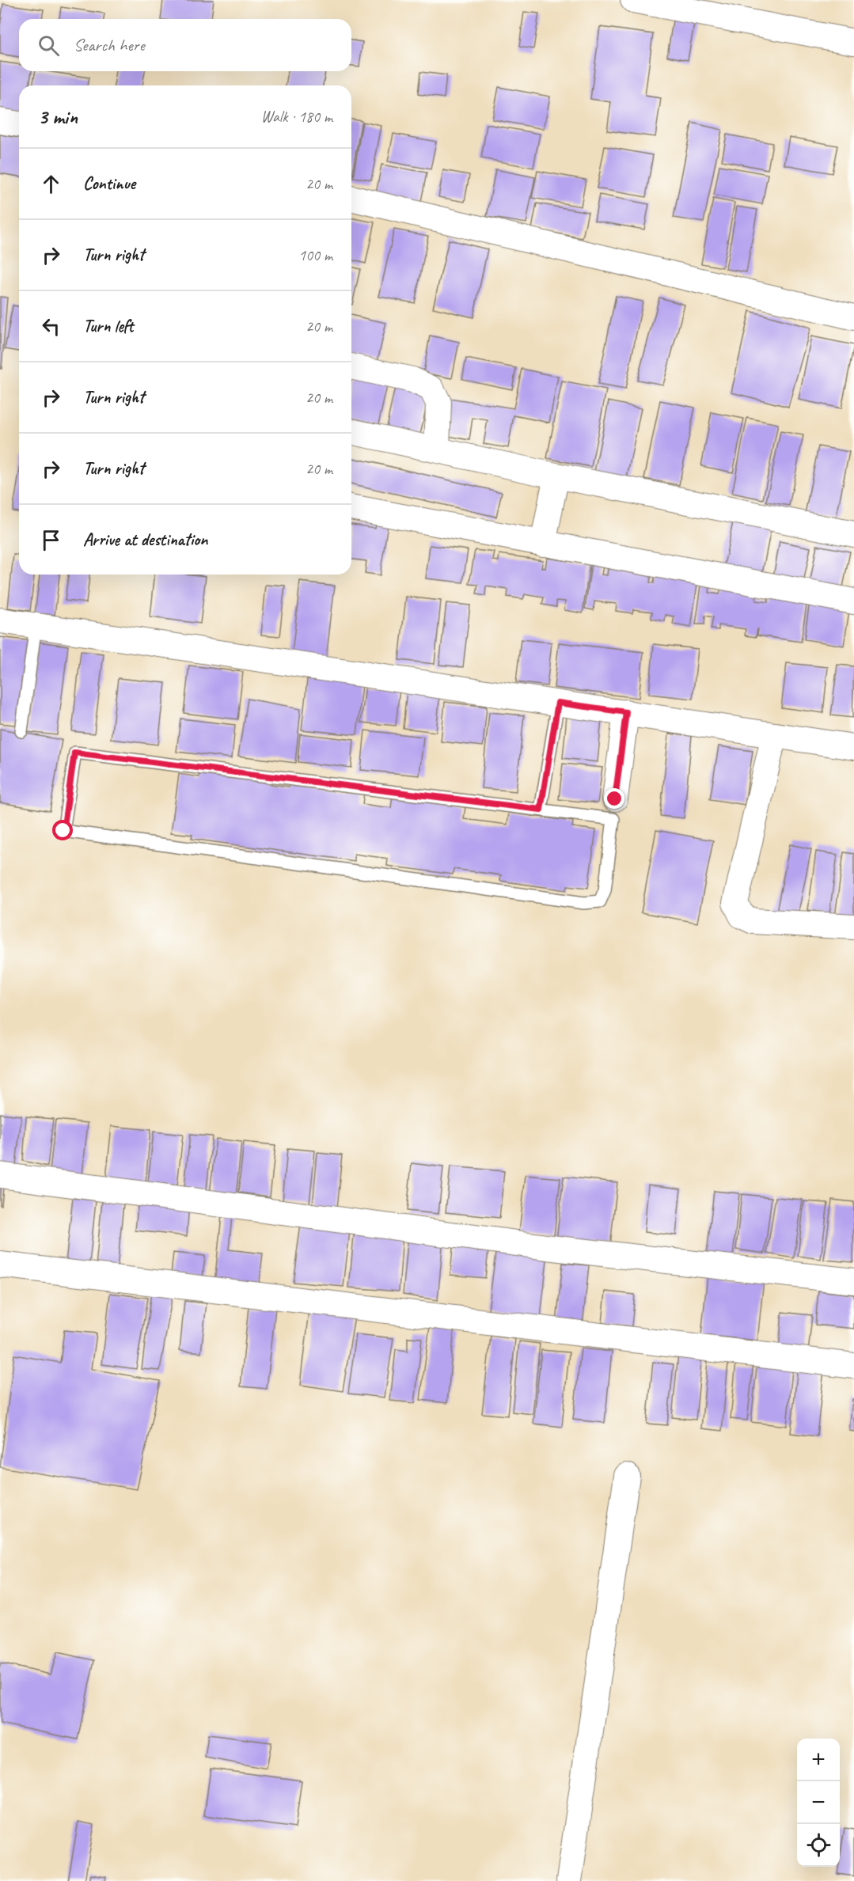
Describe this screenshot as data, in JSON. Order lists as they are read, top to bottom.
{
  "page": {
    "search": "Search here",
    "heading": ["3 min", "Walk · 180 m"],
    "list": [
      ["Continue", "20 m"],
      ["Turn right", "100 m"],
      ["Turn left", "20 m"],
      ["Turn right", "20 m"],
      ["Turn right", "20 m"],
      "Arrive at destination"
    ],
    "map_buttons": ["+", "−"]
  }
}
